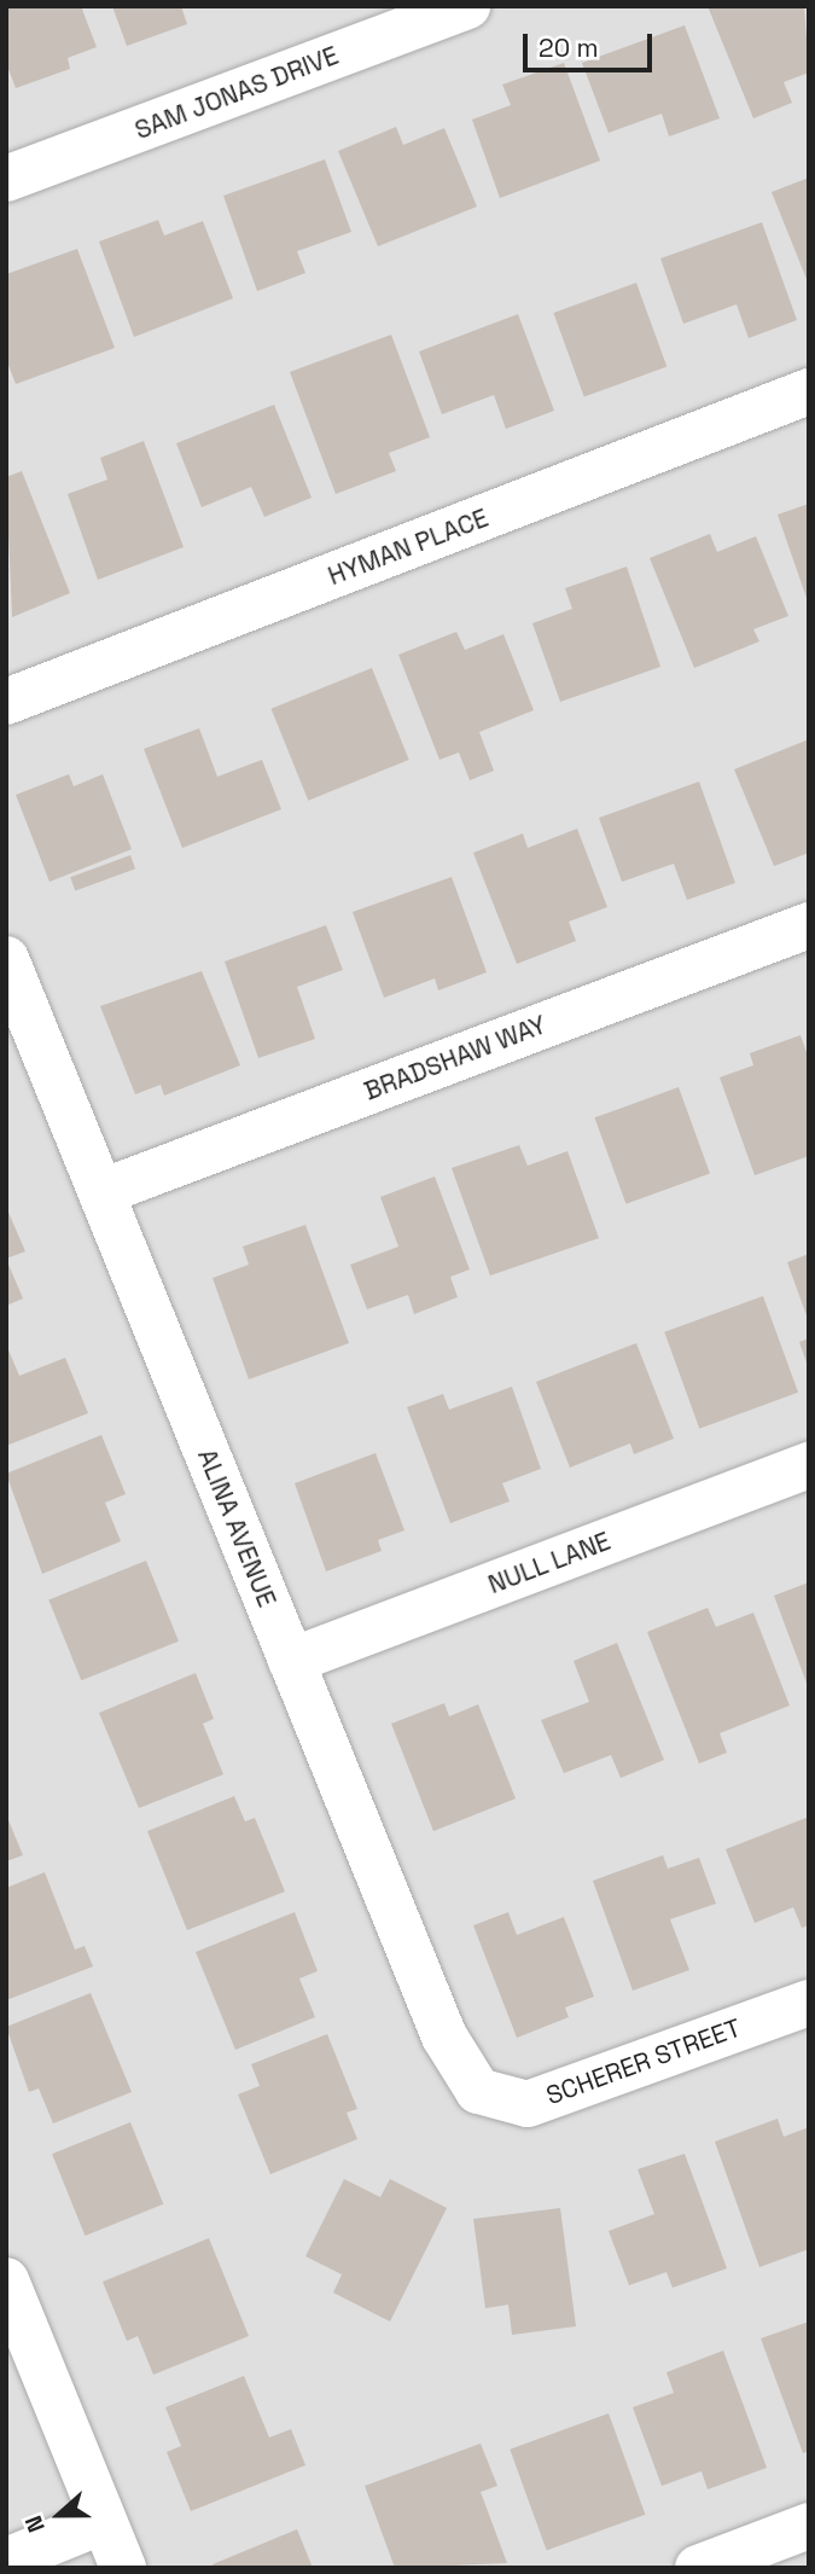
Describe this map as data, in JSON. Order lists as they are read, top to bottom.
{
  "streets": {
    "street": [
      "SAM JONAS DRIVE",
      "HYMAN PLACE",
      "BRADSHAW WAY",
      "ALINA AVENUE",
      "NULL LANE",
      "SCHERER STREET"
    ]
  },
  "crossings": [
    ["BRADSHAW WAY", "ALINA AVENUE"],
    ["ALINA AVENUE", "NULL LANE"],
    ["ALINA AVENUE", "SCHERER STREET"]
  ],
  "scale_bar": "20 m",
  "north": "left"
}
